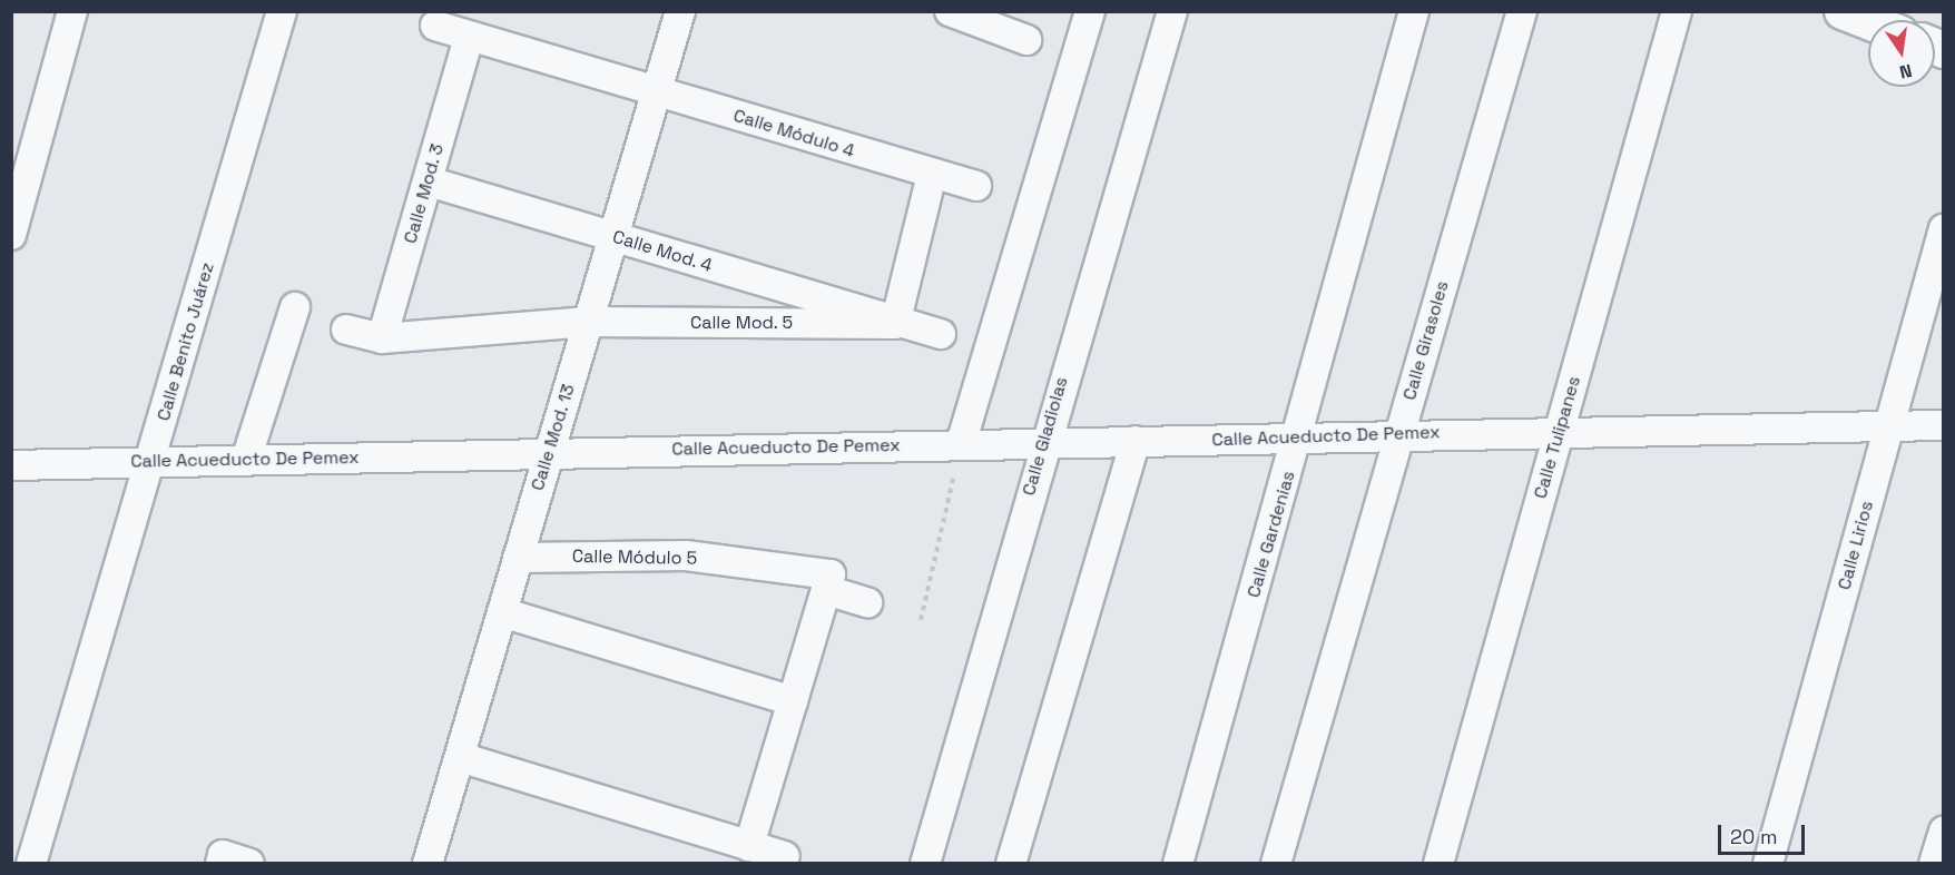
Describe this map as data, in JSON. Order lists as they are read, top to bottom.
{
  "streets": {
    "street": [
      "Calle Módulo 4",
      "Calle Mod. 3",
      "Calle Mod. 4",
      "Calle Mod. 5",
      "Calle Girasoles",
      "Calle Benito Juárez",
      "Calle Gladiolas",
      "Calle Acueducto De Pemex",
      "Calle Mod. 13",
      "Calle Tulipanes",
      "Calle Gardenias",
      "Calle Lirios",
      "Calle Módulo 5"
    ]
  },
  "crossings": [
    ["Calle Módulo 4", "Calle Mod. 13"],
    ["Calle Mod. 3", "Calle Mod. 4"],
    ["Calle Mod. 4", "Calle Mod. 5"],
    ["Calle Mod. 4", "Calle Mod. 13"],
    ["Calle Mod. 5", "Calle Mod. 13"],
    ["Calle Girasoles", "Calle Acueducto De Pemex"],
    ["Calle Benito Juárez", "Calle Acueducto De Pemex"],
    ["Calle Gladiolas", "Calle Acueducto De Pemex"],
    ["Calle Acueducto De Pemex", "Calle Mod. 13"],
    ["Calle Acueducto De Pemex", "Calle Tulipanes"],
    ["Calle Acueducto De Pemex", "Calle Gardenias"],
    ["Calle Acueducto De Pemex", "Calle Lirios"],
    ["Calle Mod. 13", "Calle Módulo 5"]
  ],
  "scale_bar": "20 m",
  "north": "bottom"
}
